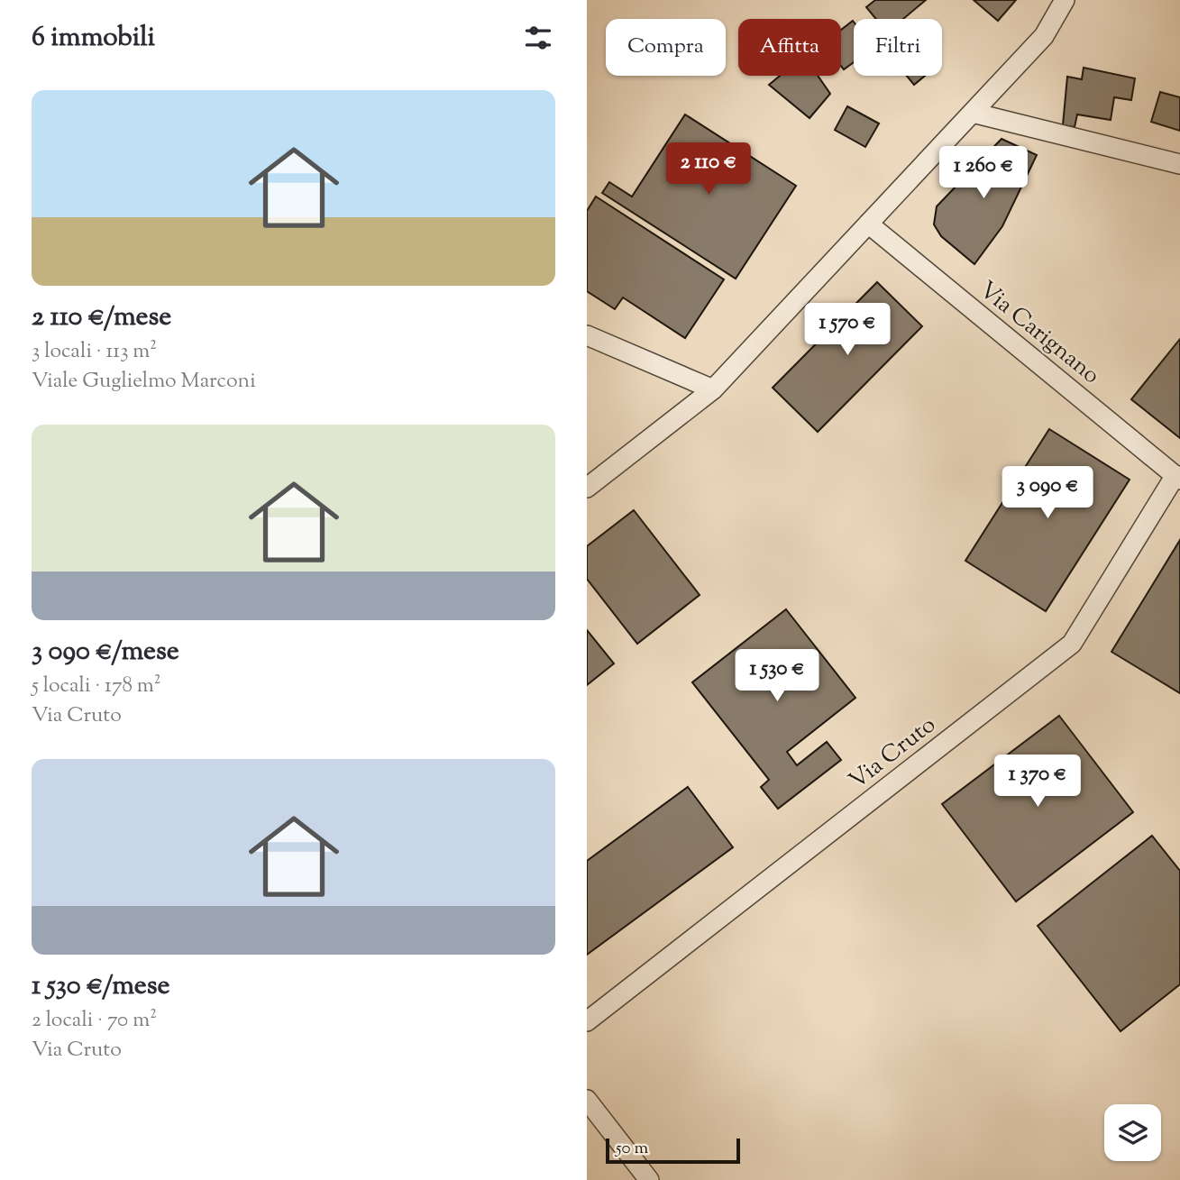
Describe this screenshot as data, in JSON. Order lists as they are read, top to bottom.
{
  "streets": {
    "street": ["Via Carignano", "Via Cruto"]
  },
  "crossings": [
    ["Via Carignano", "Via Cruto"]
  ],
  "scale_bar": "50 m",
  "page": {
    "heading": "6 immobili",
    "chip": ["Compra", "Affitta", "Filtri"],
    "list": [
      {
        "name": "2 110 €/mese",
        "note": "3 locali · 113 m² · Viale Guglielmo Marconi"
      },
      {
        "name": "3 090 €/mese",
        "note": "5 locali · 178 m² · Via Cruto"
      },
      {
        "name": "1 530 €/mese",
        "note": "2 locali · 70 m² · Via Cruto"
      }
    ],
    "price": [
      "2 110 €",
      "1 260 €",
      "1 570 €",
      "3 090 €",
      "1 530 €",
      "1 370 €"
    ],
    "scale": "50 m"
  }
}
